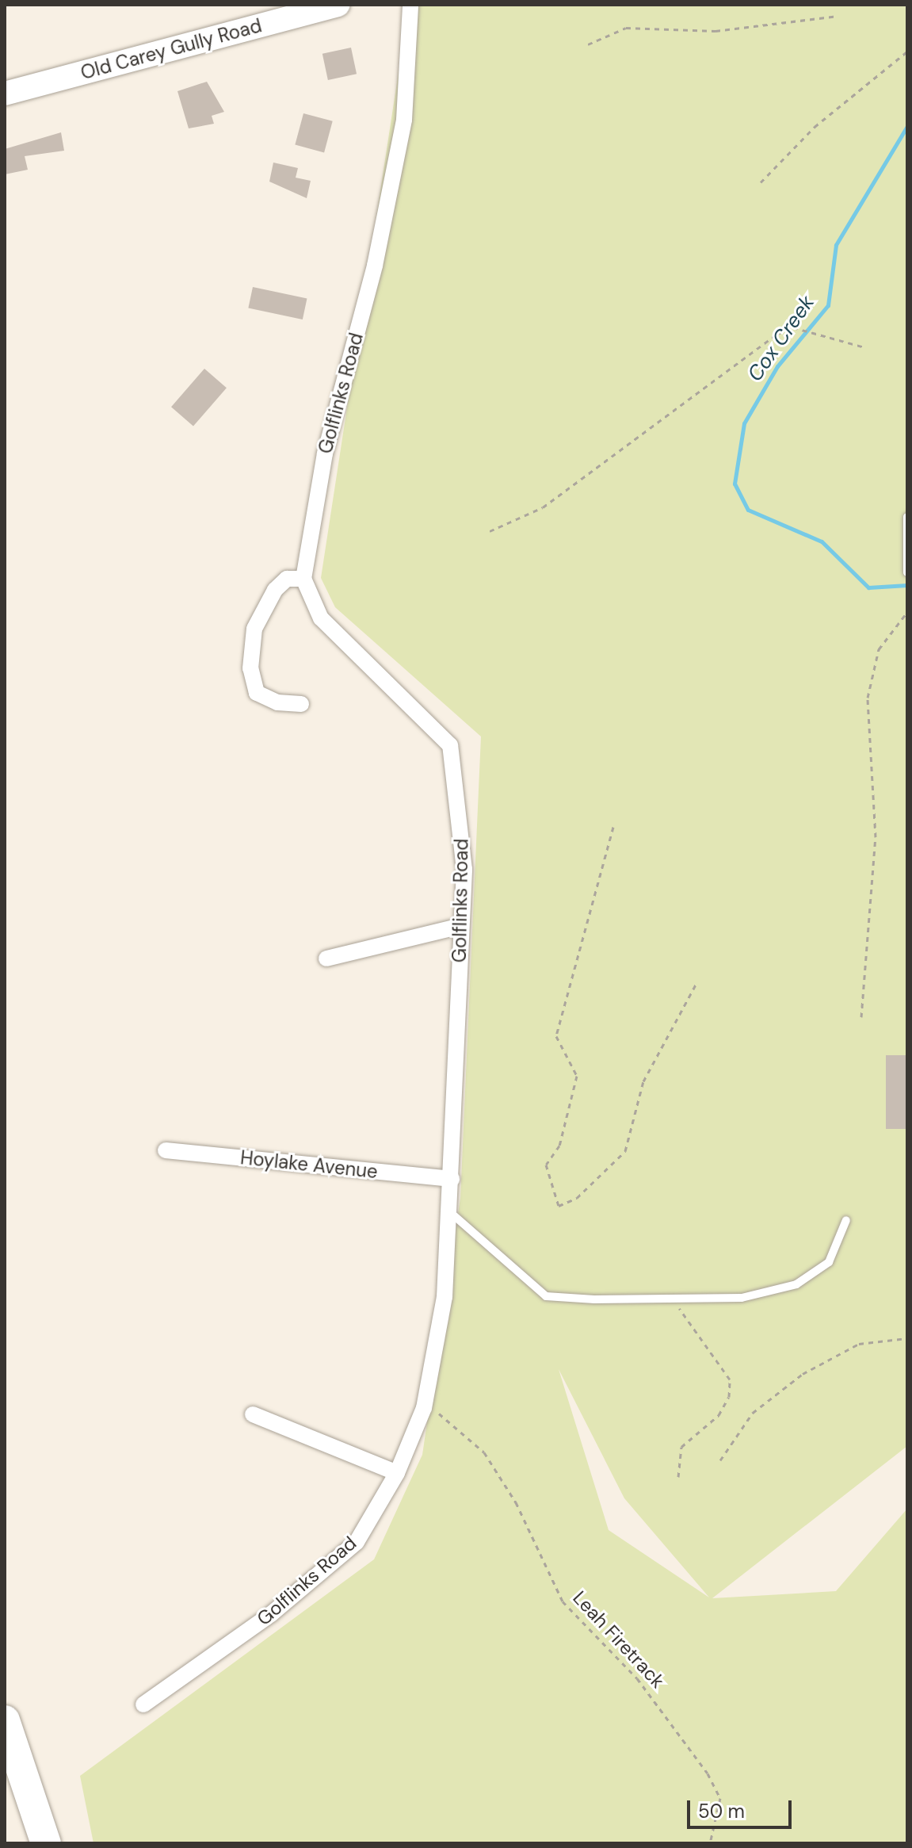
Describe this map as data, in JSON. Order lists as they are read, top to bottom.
{
  "streets": {
    "main road": ["Old Carey Gully Road"],
    "street": ["Golflinks Road", "Hoylake Avenue"],
    "path": ["Leah Firetrack"]
  },
  "crossings": [
    ["Golflinks Road", "Hoylake Avenue"],
    ["Golflinks Road", "Leah Firetrack"]
  ],
  "water": ["Cox Creek"],
  "scale_bar": "50 m"
}
